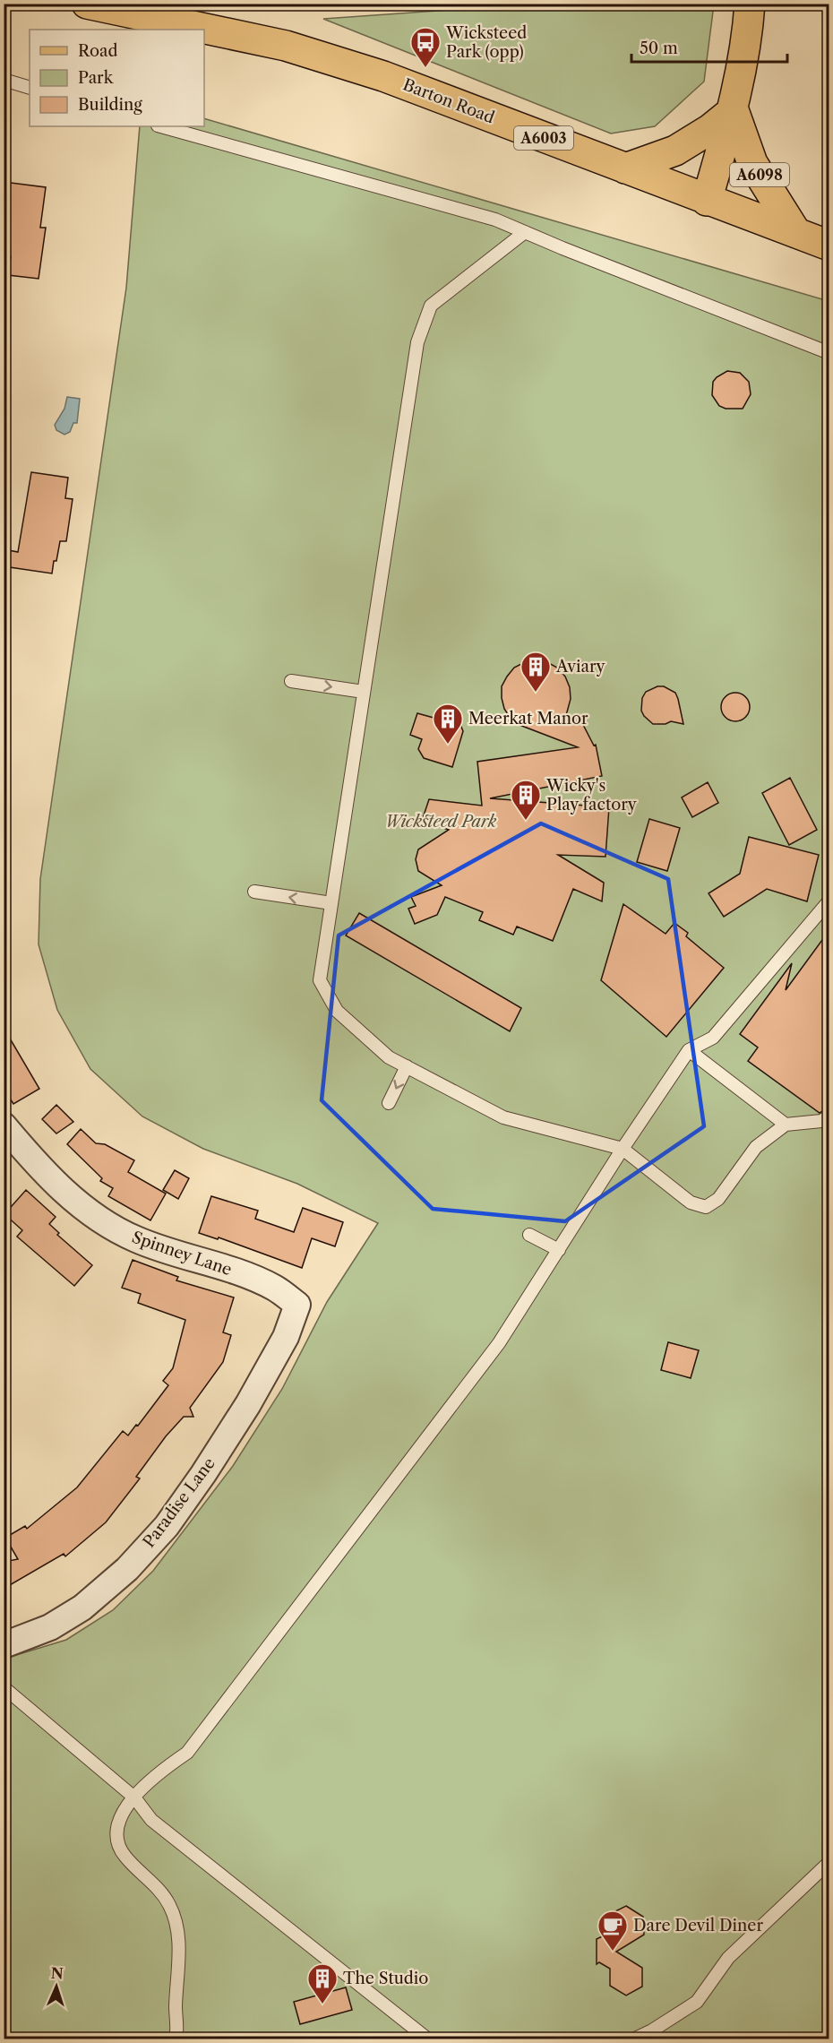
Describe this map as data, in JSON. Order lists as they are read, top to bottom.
{
  "streets": {
    "main road": ["Barton Road", "A6003", "A6098"],
    "street": ["Spinney Lane", "Paradise Lane"]
  },
  "crossings": [
    ["Barton Road", "A6098"],
    ["Spinney Lane", "Paradise Lane"]
  ],
  "parks": ["Wicksteed Park"],
  "places": {
    "bus stop": ["Wicksteed Park (opp)"],
    "building": [
      "Aviary",
      "Meerkat Manor",
      "Wicky's Play factory",
      "The Studio"
    ],
    "cafe": ["Dare Devil Diner"]
  },
  "legend": ["Road", "Park", "Building"],
  "scale_bar": "50 m",
  "north": "top"
}
